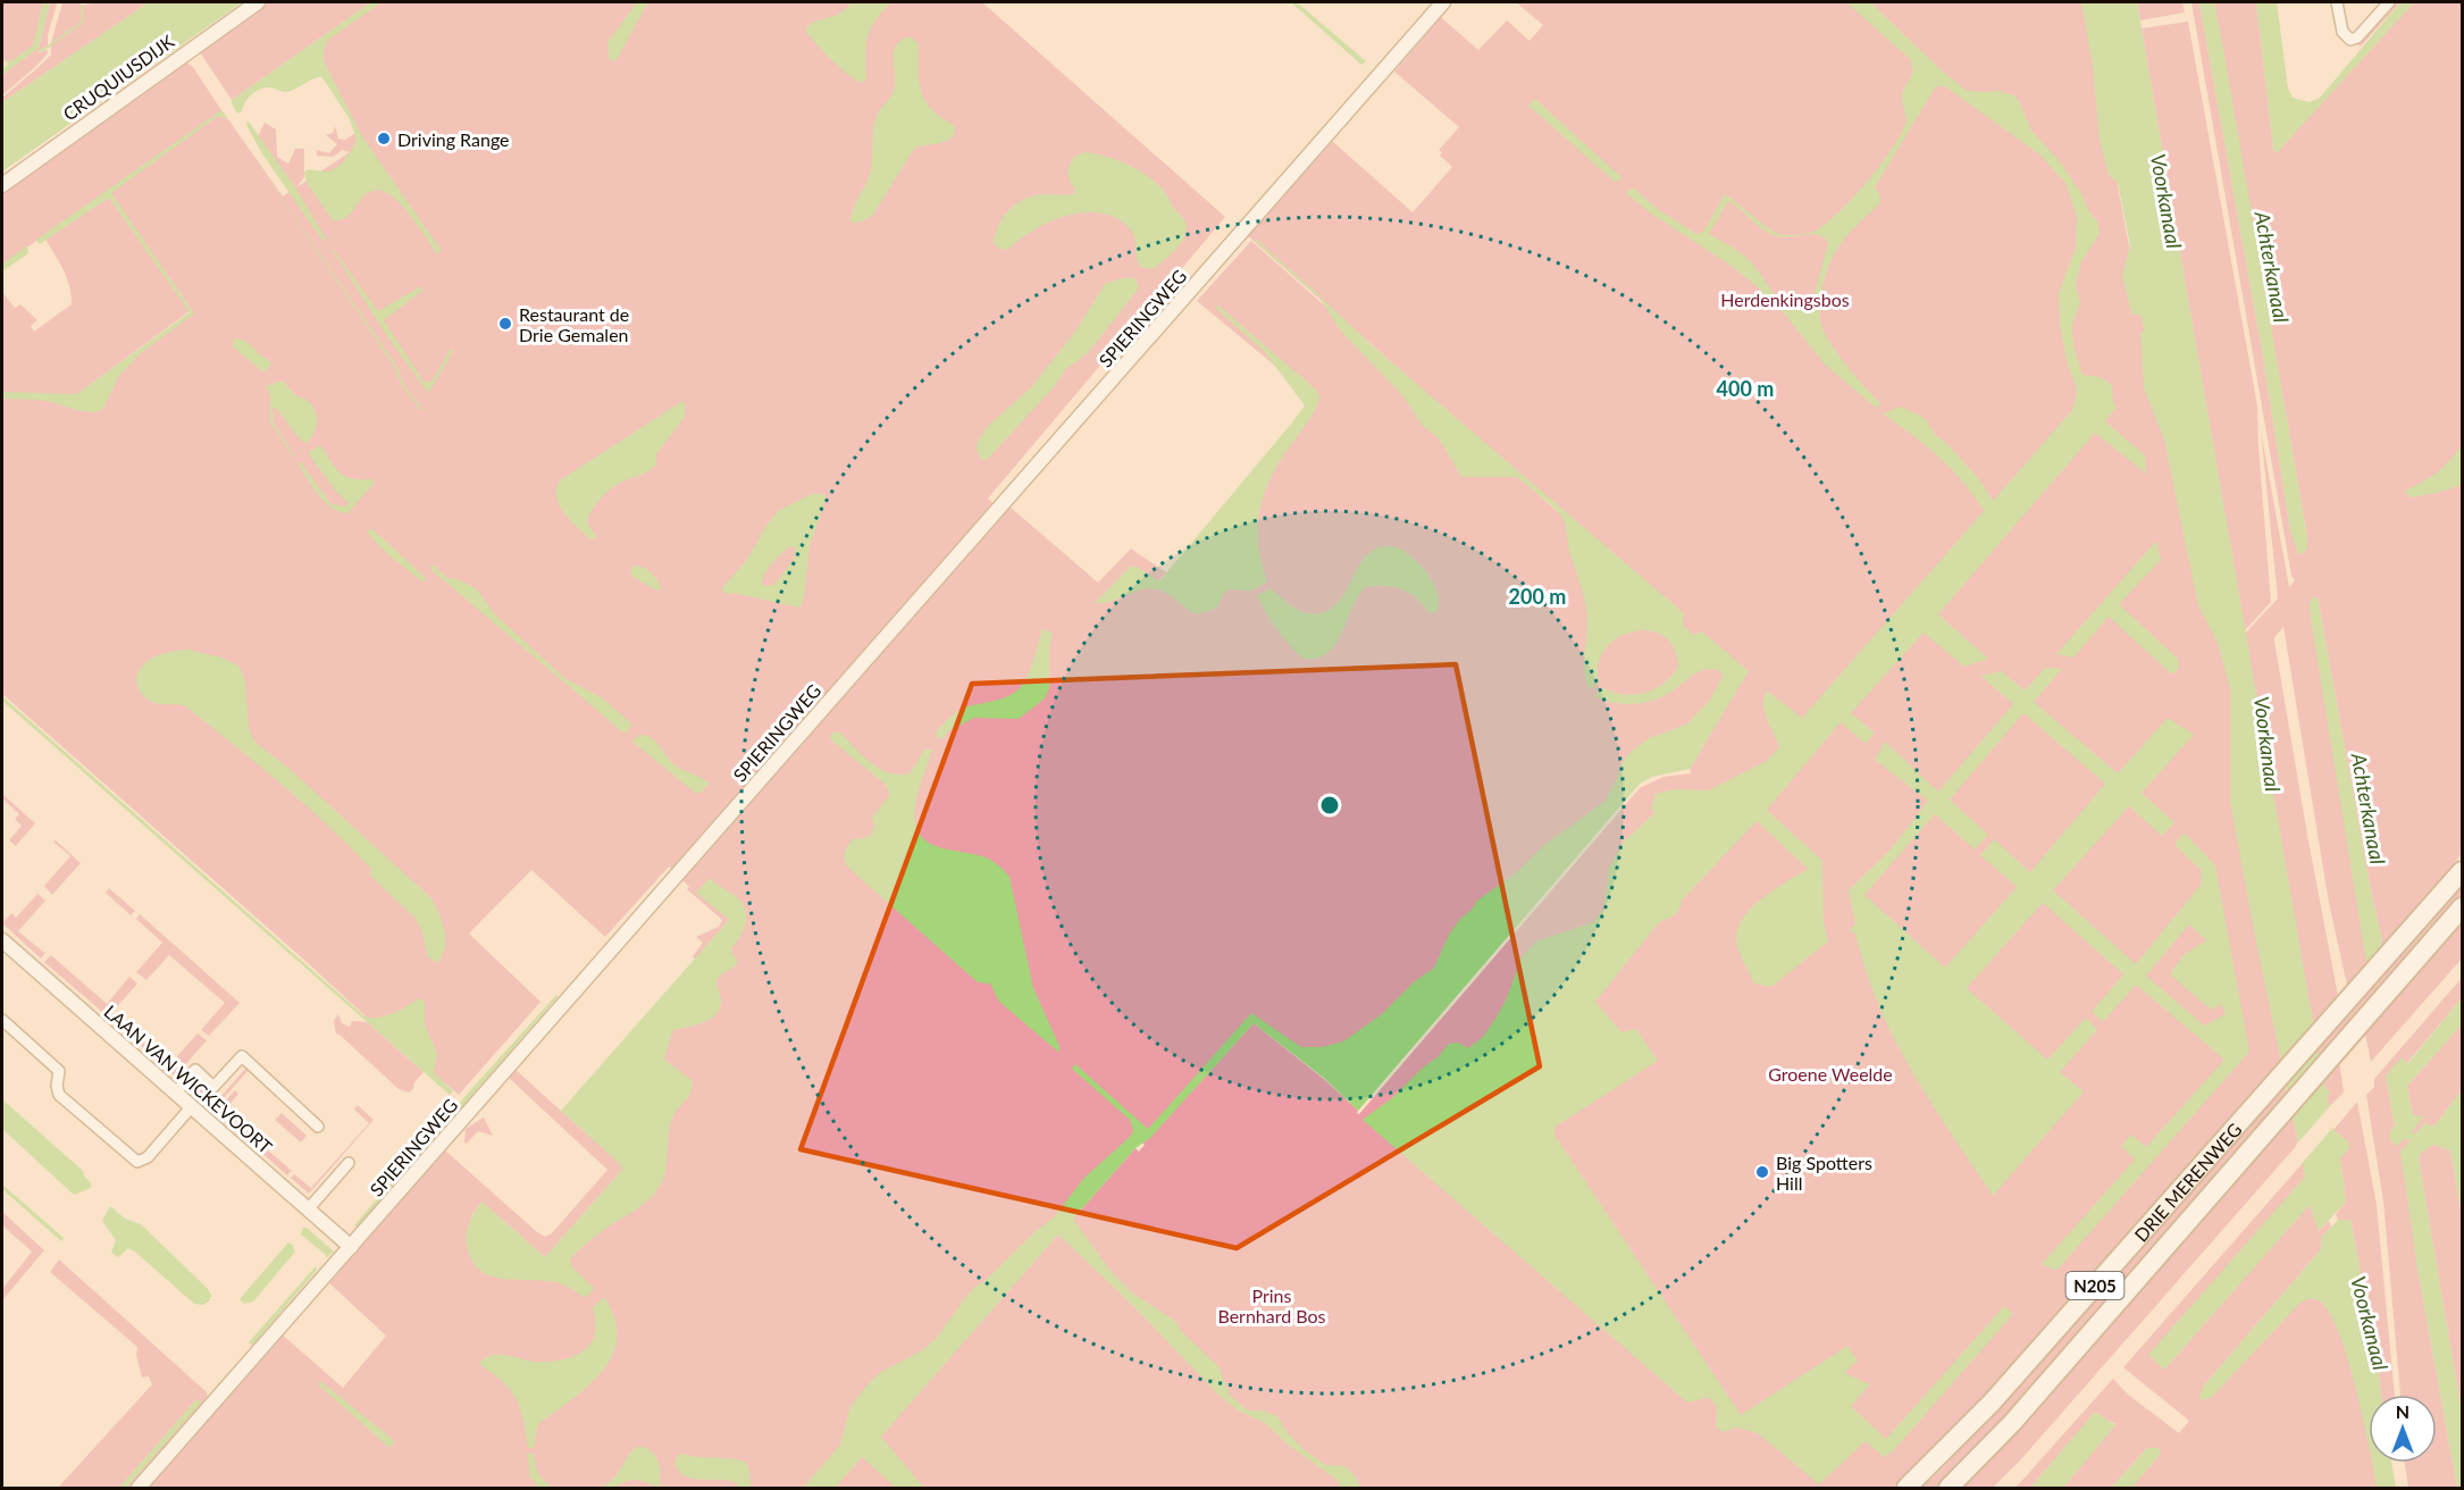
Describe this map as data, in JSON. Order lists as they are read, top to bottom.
{
  "streets": {
    "highway": ["DRIE MERENWEG", "N205"],
    "street": ["CRUQUIUSDIJK", "SPIERINGWEG", "LAAN VAN WICKEVOORT"]
  },
  "crossings": [
    ["SPIERINGWEG", "LAAN VAN WICKEVOORT"]
  ],
  "water": ["Voorkanaal", "Achterkanaal"],
  "parks": ["Herdenkingsbos", "Groene Weelde", "Prins Bernhard Bos"],
  "places": ["Driving Range", "Restaurant de Drie Gemalen", "Big Spotters Hill"],
  "north": "top",
  "rings": ["400 m", "200 m"]
}
